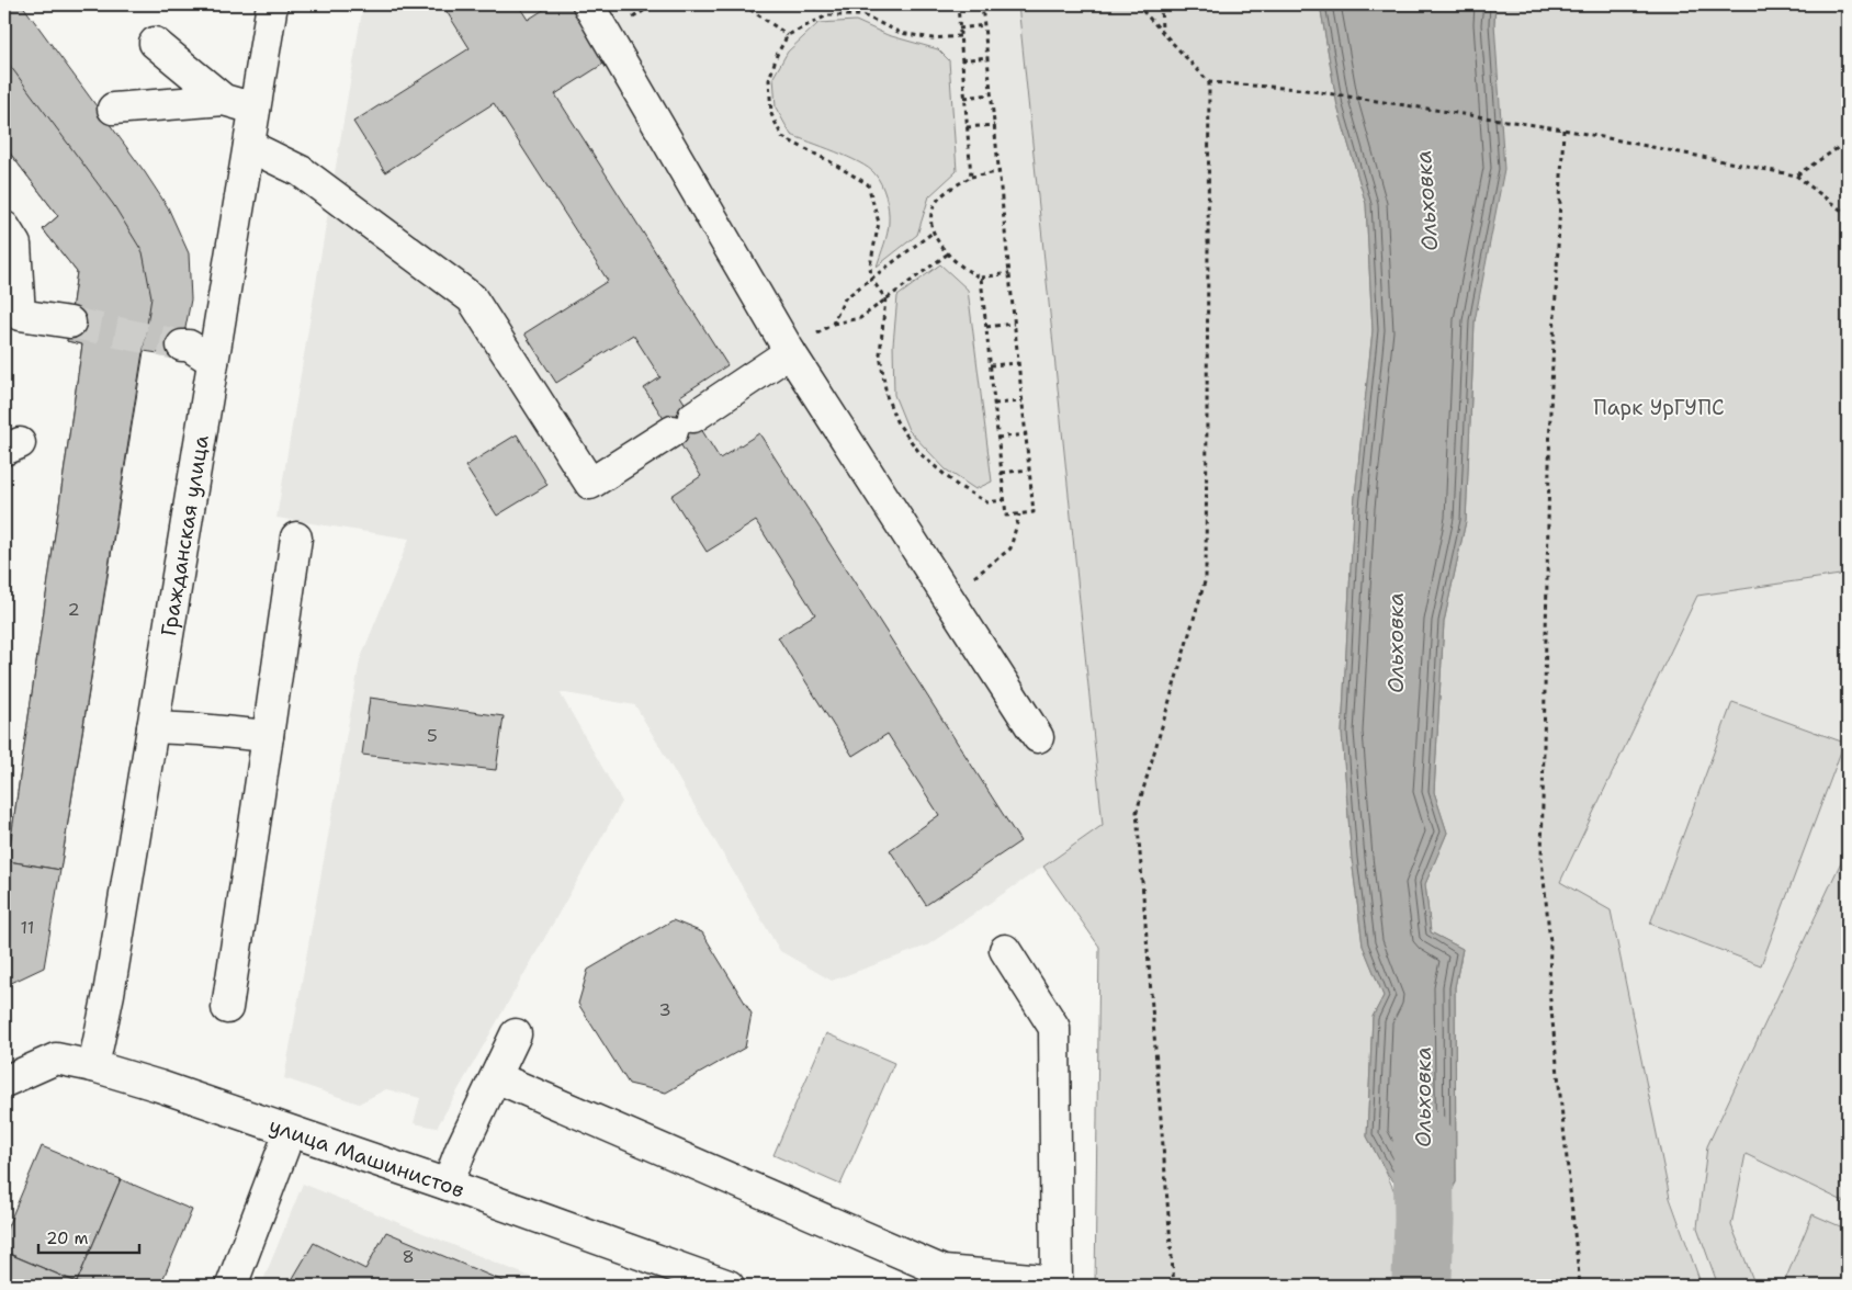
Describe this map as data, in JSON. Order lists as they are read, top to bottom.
{
  "streets": {
    "street": ["Гражданская улица", "улица Машинистов"]
  },
  "crossings": [
    ["Гражданская улица", "улица Машинистов"]
  ],
  "water": ["Ольховка"],
  "parks": ["Парк УрГУПС"],
  "house_numbers": [
    "2",
    "5",
    "11",
    "3",
    "8"
  ],
  "scale_bar": "20 m"
}
